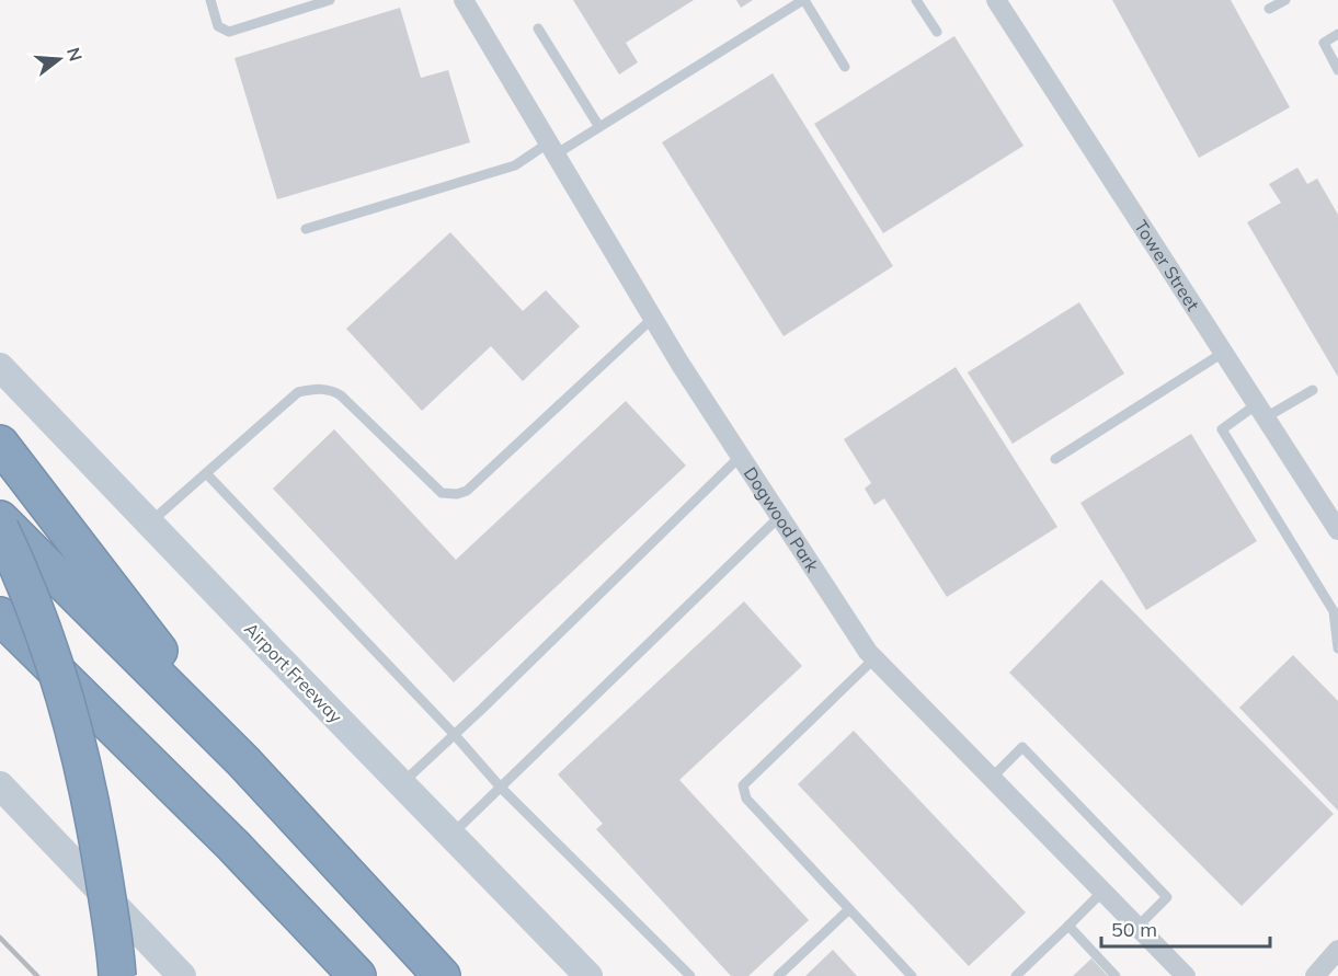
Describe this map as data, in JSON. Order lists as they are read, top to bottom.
{
  "streets": {
    "main road": ["Airport Freeway"],
    "street": ["Tower Street", "Dogwood Park"]
  },
  "scale_bar": "50 m",
  "north": "right"
}
